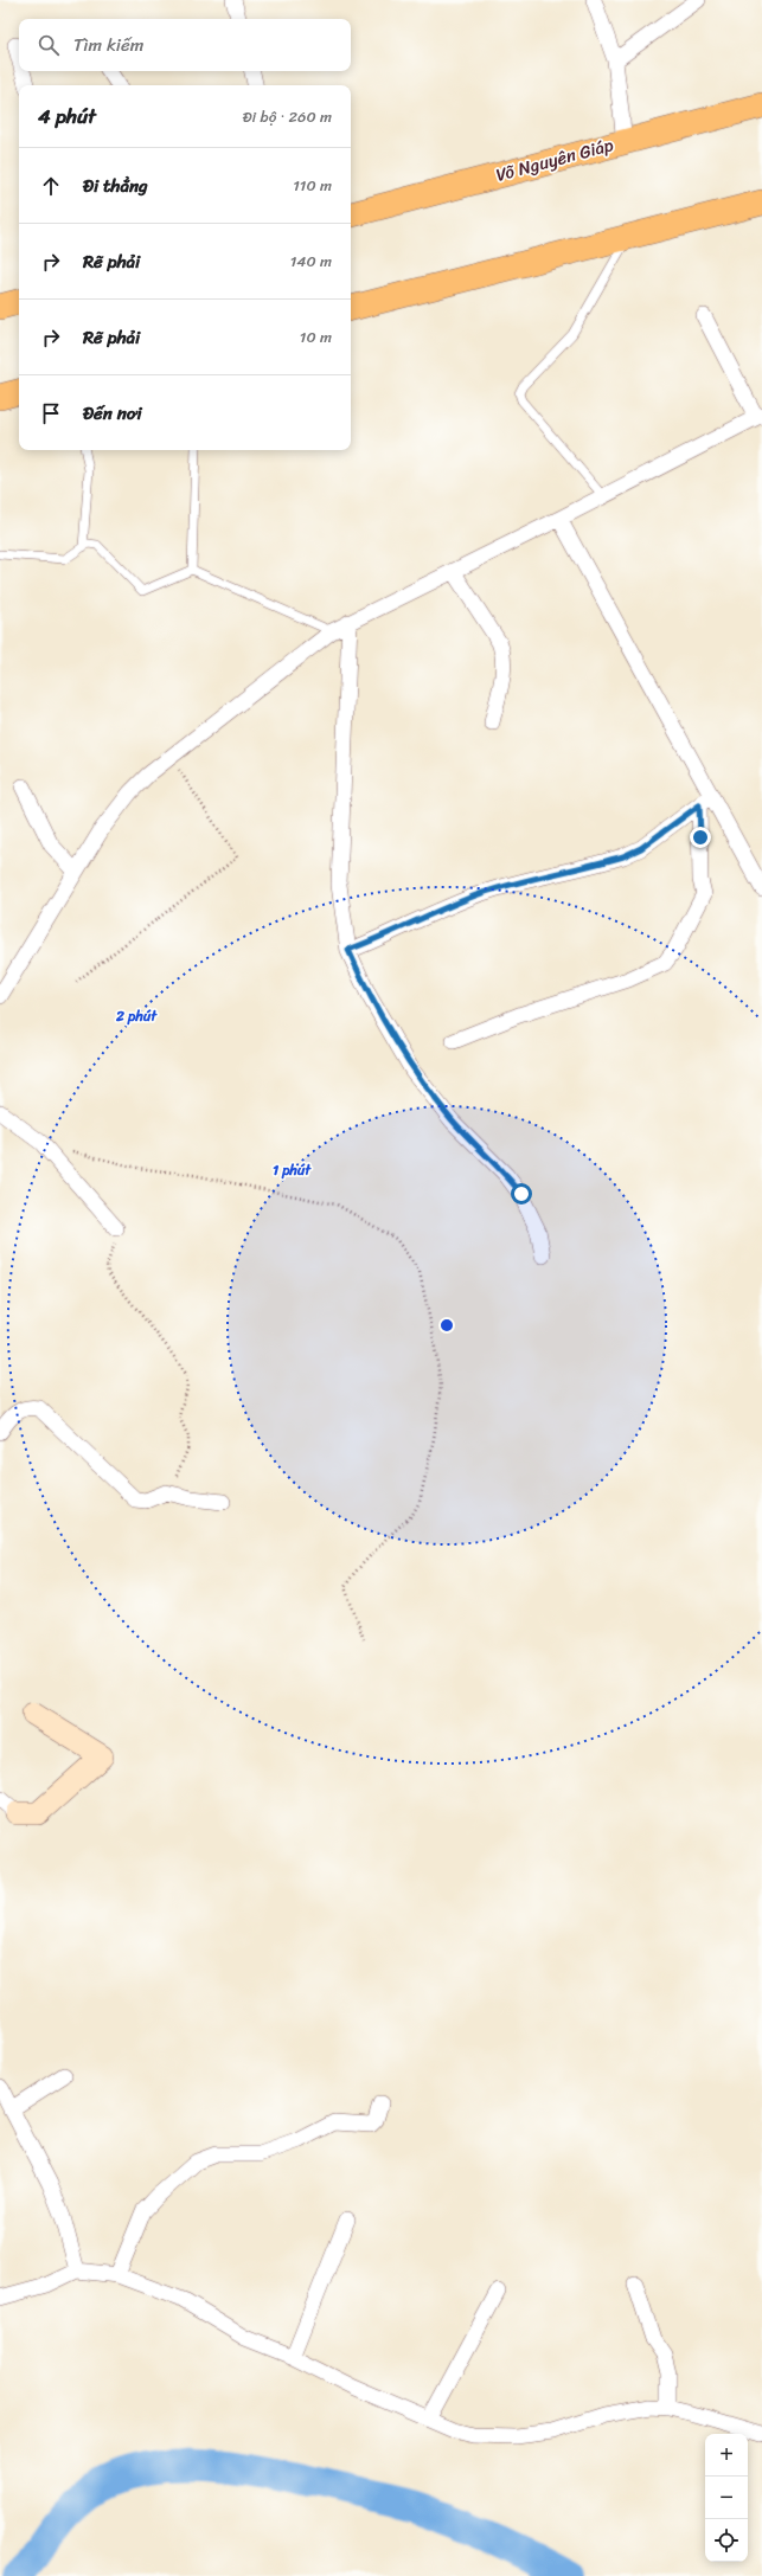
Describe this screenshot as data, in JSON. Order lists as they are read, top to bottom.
{
  "streets": {
    "main road": ["Võ Nguyên Giáp"]
  },
  "page": {
    "search": "Tìm kiếm",
    "heading": ["4 phút", "Đi bộ · 260 m"],
    "list": [
      ["Đi thẳng", "110 m"],
      ["Rẽ phải", "140 m"],
      ["Rẽ phải", "10 m"],
      "Đến nơi"
    ],
    "map_buttons": ["+", "−"]
  },
  "rings": ["2 phút", "1 phút"]
}
